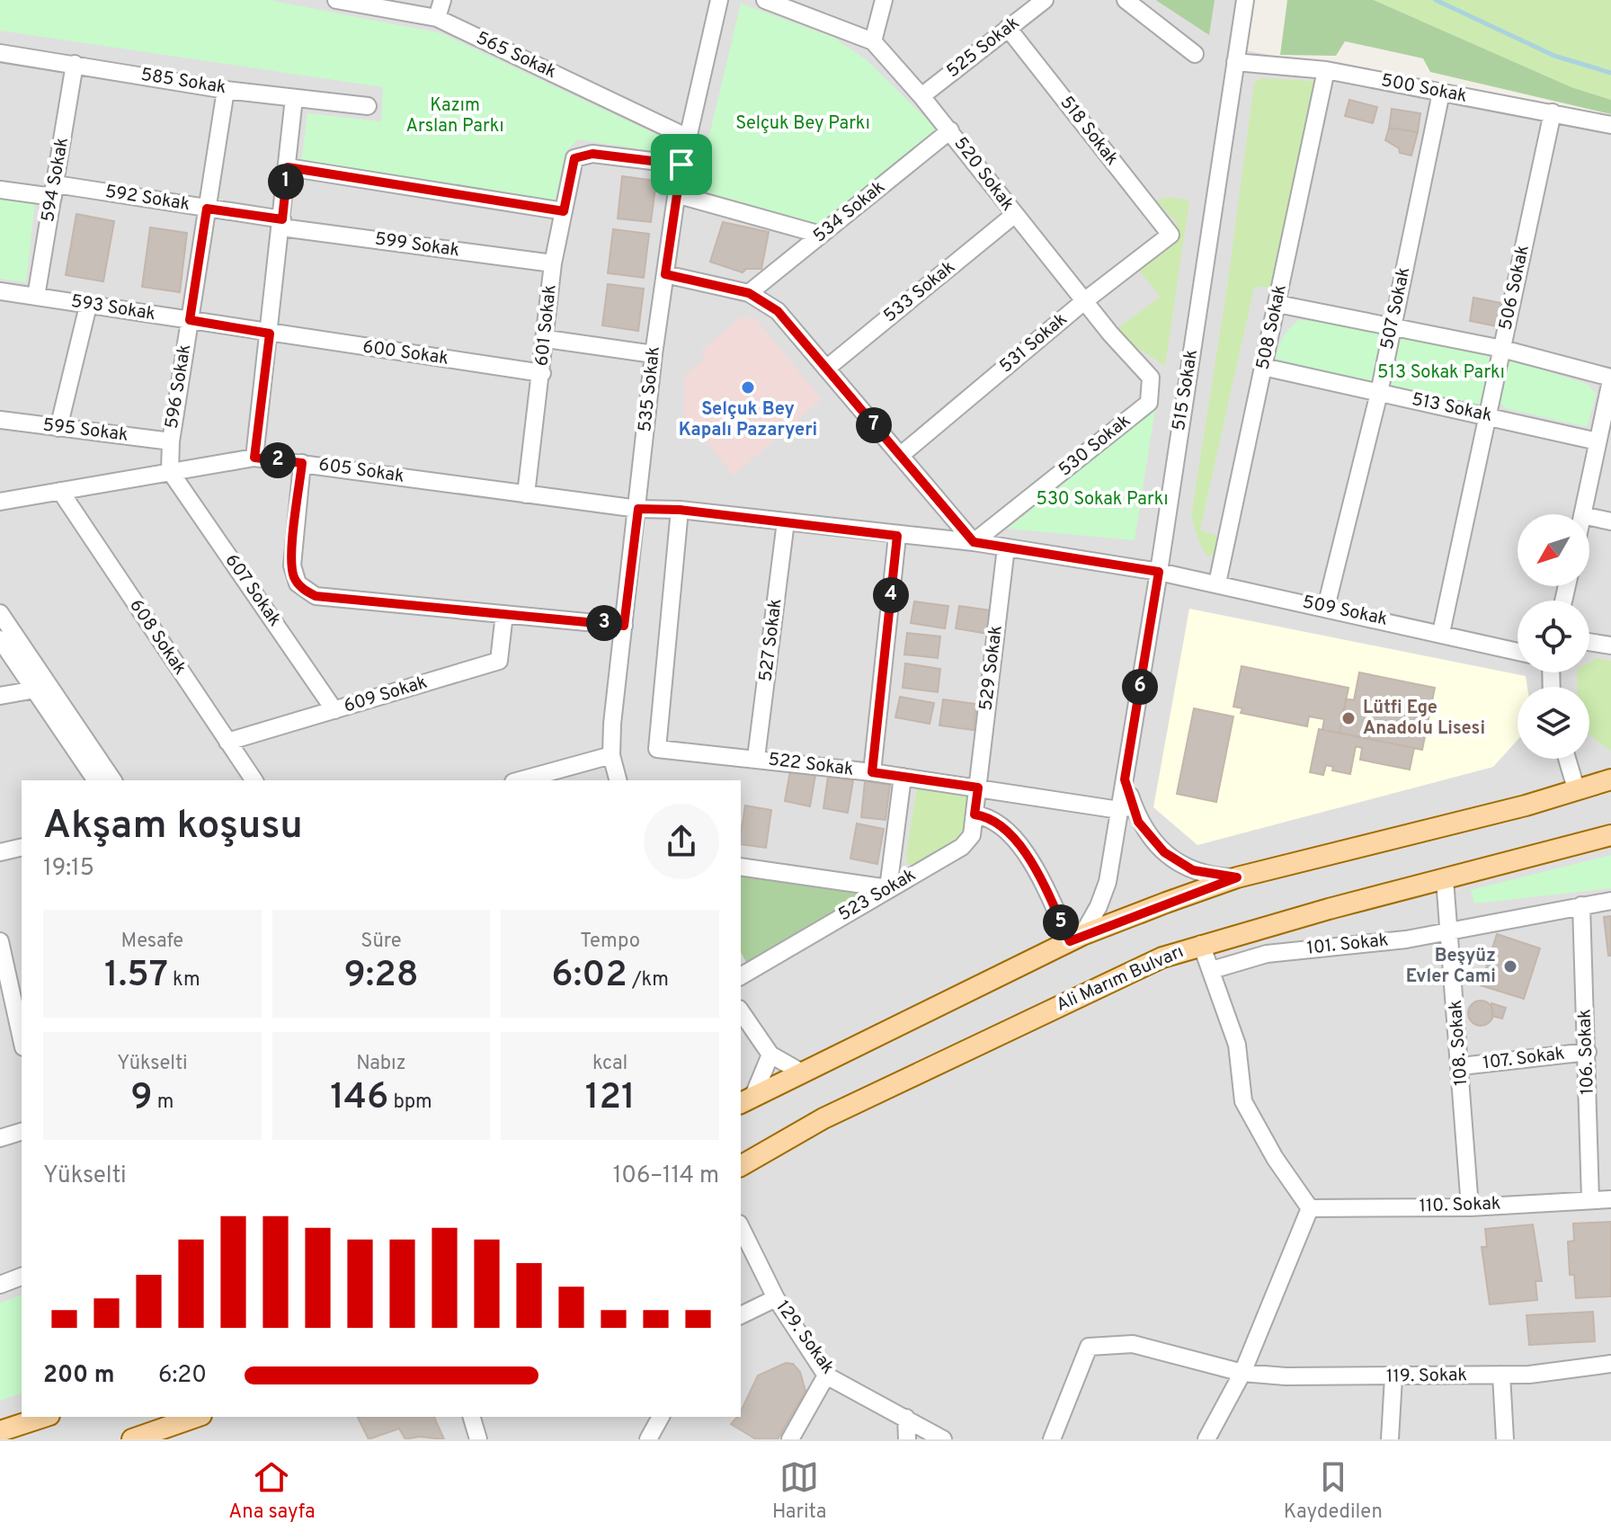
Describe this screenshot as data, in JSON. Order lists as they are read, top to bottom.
{
  "streets": {
    "main road": ["Ali Marım Bulvarı"],
    "street": [
      "525 Sokak",
      "565 Sokak",
      "585 Sokak",
      "500 Sokak",
      "518 Sokak",
      "520 Sokak",
      "594 Sokak",
      "592 Sokak",
      "534 Sokak",
      "599 Sokak",
      "506 Sokak",
      "533 Sokak",
      "593 Sokak",
      "507 Sokak",
      "601 Sokak",
      "508 Sokak",
      "531 Sokak",
      "600 Sokak",
      "596 Sokak",
      "535 Sokak",
      "515 Sokak",
      "513 Sokak",
      "595 Sokak",
      "530 Sokak",
      "605 Sokak",
      "607 Sokak",
      "509 Sokak",
      "608 Sokak",
      "527 Sokak",
      "529 Sokak",
      "609 Sokak",
      "522 Sokak",
      "523 Sokak",
      "101. Sokak",
      "108. Sokak",
      "106. Sokak",
      "107. Sokak",
      "110. Sokak",
      "129. Sokak",
      "119. Sokak"
    ]
  },
  "crossings": [
    ["525 Sokak", "518 Sokak"],
    ["525 Sokak", "520 Sokak"],
    ["565 Sokak", "535 Sokak"],
    ["585 Sokak", "594 Sokak"],
    ["585 Sokak", "596 Sokak"],
    ["500 Sokak", "506 Sokak"],
    ["500 Sokak", "507 Sokak"],
    ["500 Sokak", "508 Sokak"],
    ["500 Sokak", "515 Sokak"],
    ["518 Sokak", "531 Sokak"],
    ["520 Sokak", "534 Sokak"],
    ["520 Sokak", "533 Sokak"],
    ["520 Sokak", "531 Sokak"],
    ["520 Sokak", "530 Sokak"],
    ["594 Sokak", "592 Sokak"],
    ["594 Sokak", "593 Sokak"],
    ["592 Sokak", "599 Sokak"],
    ["592 Sokak", "596 Sokak"],
    ["599 Sokak", "601 Sokak"],
    ["506 Sokak", "513 Sokak"],
    ["506 Sokak", "509 Sokak"],
    ["593 Sokak", "600 Sokak"],
    ["593 Sokak", "596 Sokak"],
    ["507 Sokak", "513 Sokak"],
    ["507 Sokak", "509 Sokak"],
    ["601 Sokak", "600 Sokak"],
    ["601 Sokak", "535 Sokak"],
    ["601 Sokak", "605 Sokak"],
    ["508 Sokak", "513 Sokak"],
    ["508 Sokak", "509 Sokak"],
    ["596 Sokak", "595 Sokak"],
    ["596 Sokak", "605 Sokak"],
    ["596 Sokak", "607 Sokak"],
    ["535 Sokak", "605 Sokak"],
    ["515 Sokak", "509 Sokak"],
    ["515 Sokak", "522 Sokak"],
    ["530 Sokak", "509 Sokak"],
    ["605 Sokak", "607 Sokak"],
    ["605 Sokak", "509 Sokak"],
    ["605 Sokak", "608 Sokak"],
    ["605 Sokak", "527 Sokak"],
    ["605 Sokak", "522 Sokak"],
    ["607 Sokak", "609 Sokak"],
    ["509 Sokak", "529 Sokak"],
    ["608 Sokak", "609 Sokak"],
    ["527 Sokak", "522 Sokak"],
    ["529 Sokak", "522 Sokak"],
    ["529 Sokak", "523 Sokak"],
    ["522 Sokak", "523 Sokak"],
    ["101. Sokak", "108. Sokak"],
    ["101. Sokak", "106. Sokak"],
    ["Ali Marım Bulvarı", "108. Sokak"],
    ["108. Sokak", "107. Sokak"],
    ["108. Sokak", "110. Sokak"],
    ["106. Sokak", "107. Sokak"],
    ["106. Sokak", "110. Sokak"]
  ],
  "parks": [
    "Kazım Arslan Parkı",
    "Selçuk Bey Parkı",
    "513 Sokak Parkı",
    "530 Sokak Parkı"
  ],
  "places": ["Selçuk Bey Kapalı Pazaryeri", "Lütfi Ege Anadolu Lisesi", "Beşyüz Evler Cami"],
  "north": "bottom left",
  "page": {
    "pins": [
      "1",
      "7",
      "2",
      "4",
      "3",
      "6",
      "5"
    ],
    "heading": ["Akşam koşusu", "19:15"],
    "stats": [
      ["Mesafe", "1.57 km"],
      ["Süre", "9:28"],
      ["Tempo", "6:02 /km"],
      ["Yükselti", "9 m"],
      ["Nabız", "146 bpm"],
      ["kcal", "121"]
    ],
    "chart": ["Yükselti", "106–114 m"],
    "list": [
      {
        "name": "200 m",
        "note": "6:20"
      }
    ],
    "tabs": ["Ana sayfa", "Harita", "Kaydedilen"]
  }
}
